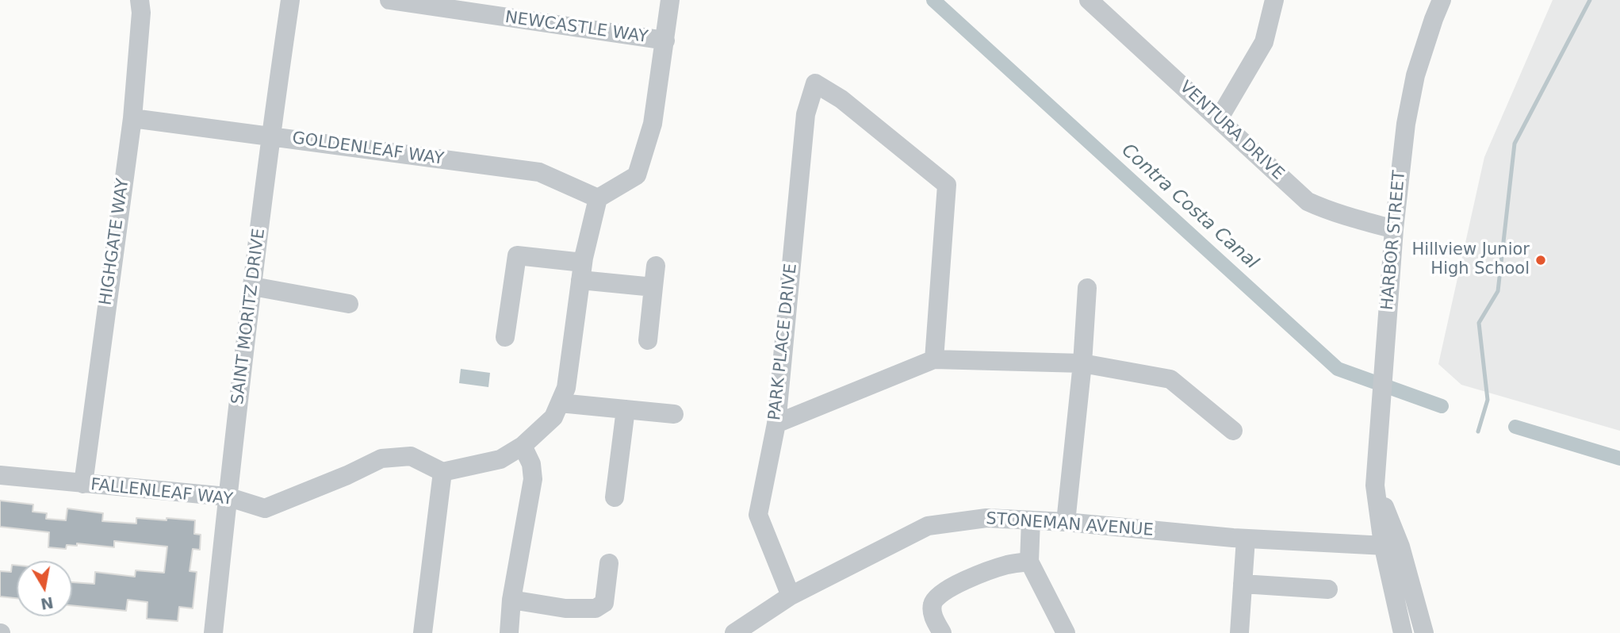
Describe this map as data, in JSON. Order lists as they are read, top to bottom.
{
  "streets": {
    "street": [
      "NEWCASTLE WAY",
      "VENTURA DRIVE",
      "GOLDENLEAF WAY",
      "HARBOR STREET",
      "HIGHGATE WAY",
      "SAINT MORITZ DRIVE",
      "PARK PLACE DRIVE",
      "FALLENLEAF WAY",
      "STONEMAN AVENUE"
    ]
  },
  "crossings": [
    ["VENTURA DRIVE", "HARBOR STREET"],
    ["GOLDENLEAF WAY", "HIGHGATE WAY"],
    ["GOLDENLEAF WAY", "SAINT MORITZ DRIVE"],
    ["HARBOR STREET", "STONEMAN AVENUE"],
    ["HIGHGATE WAY", "FALLENLEAF WAY"],
    ["SAINT MORITZ DRIVE", "FALLENLEAF WAY"],
    ["PARK PLACE DRIVE", "STONEMAN AVENUE"]
  ],
  "water": ["Contra Costa Canal"],
  "places": ["Hillview Junior High School"],
  "north": "bottom"
}
